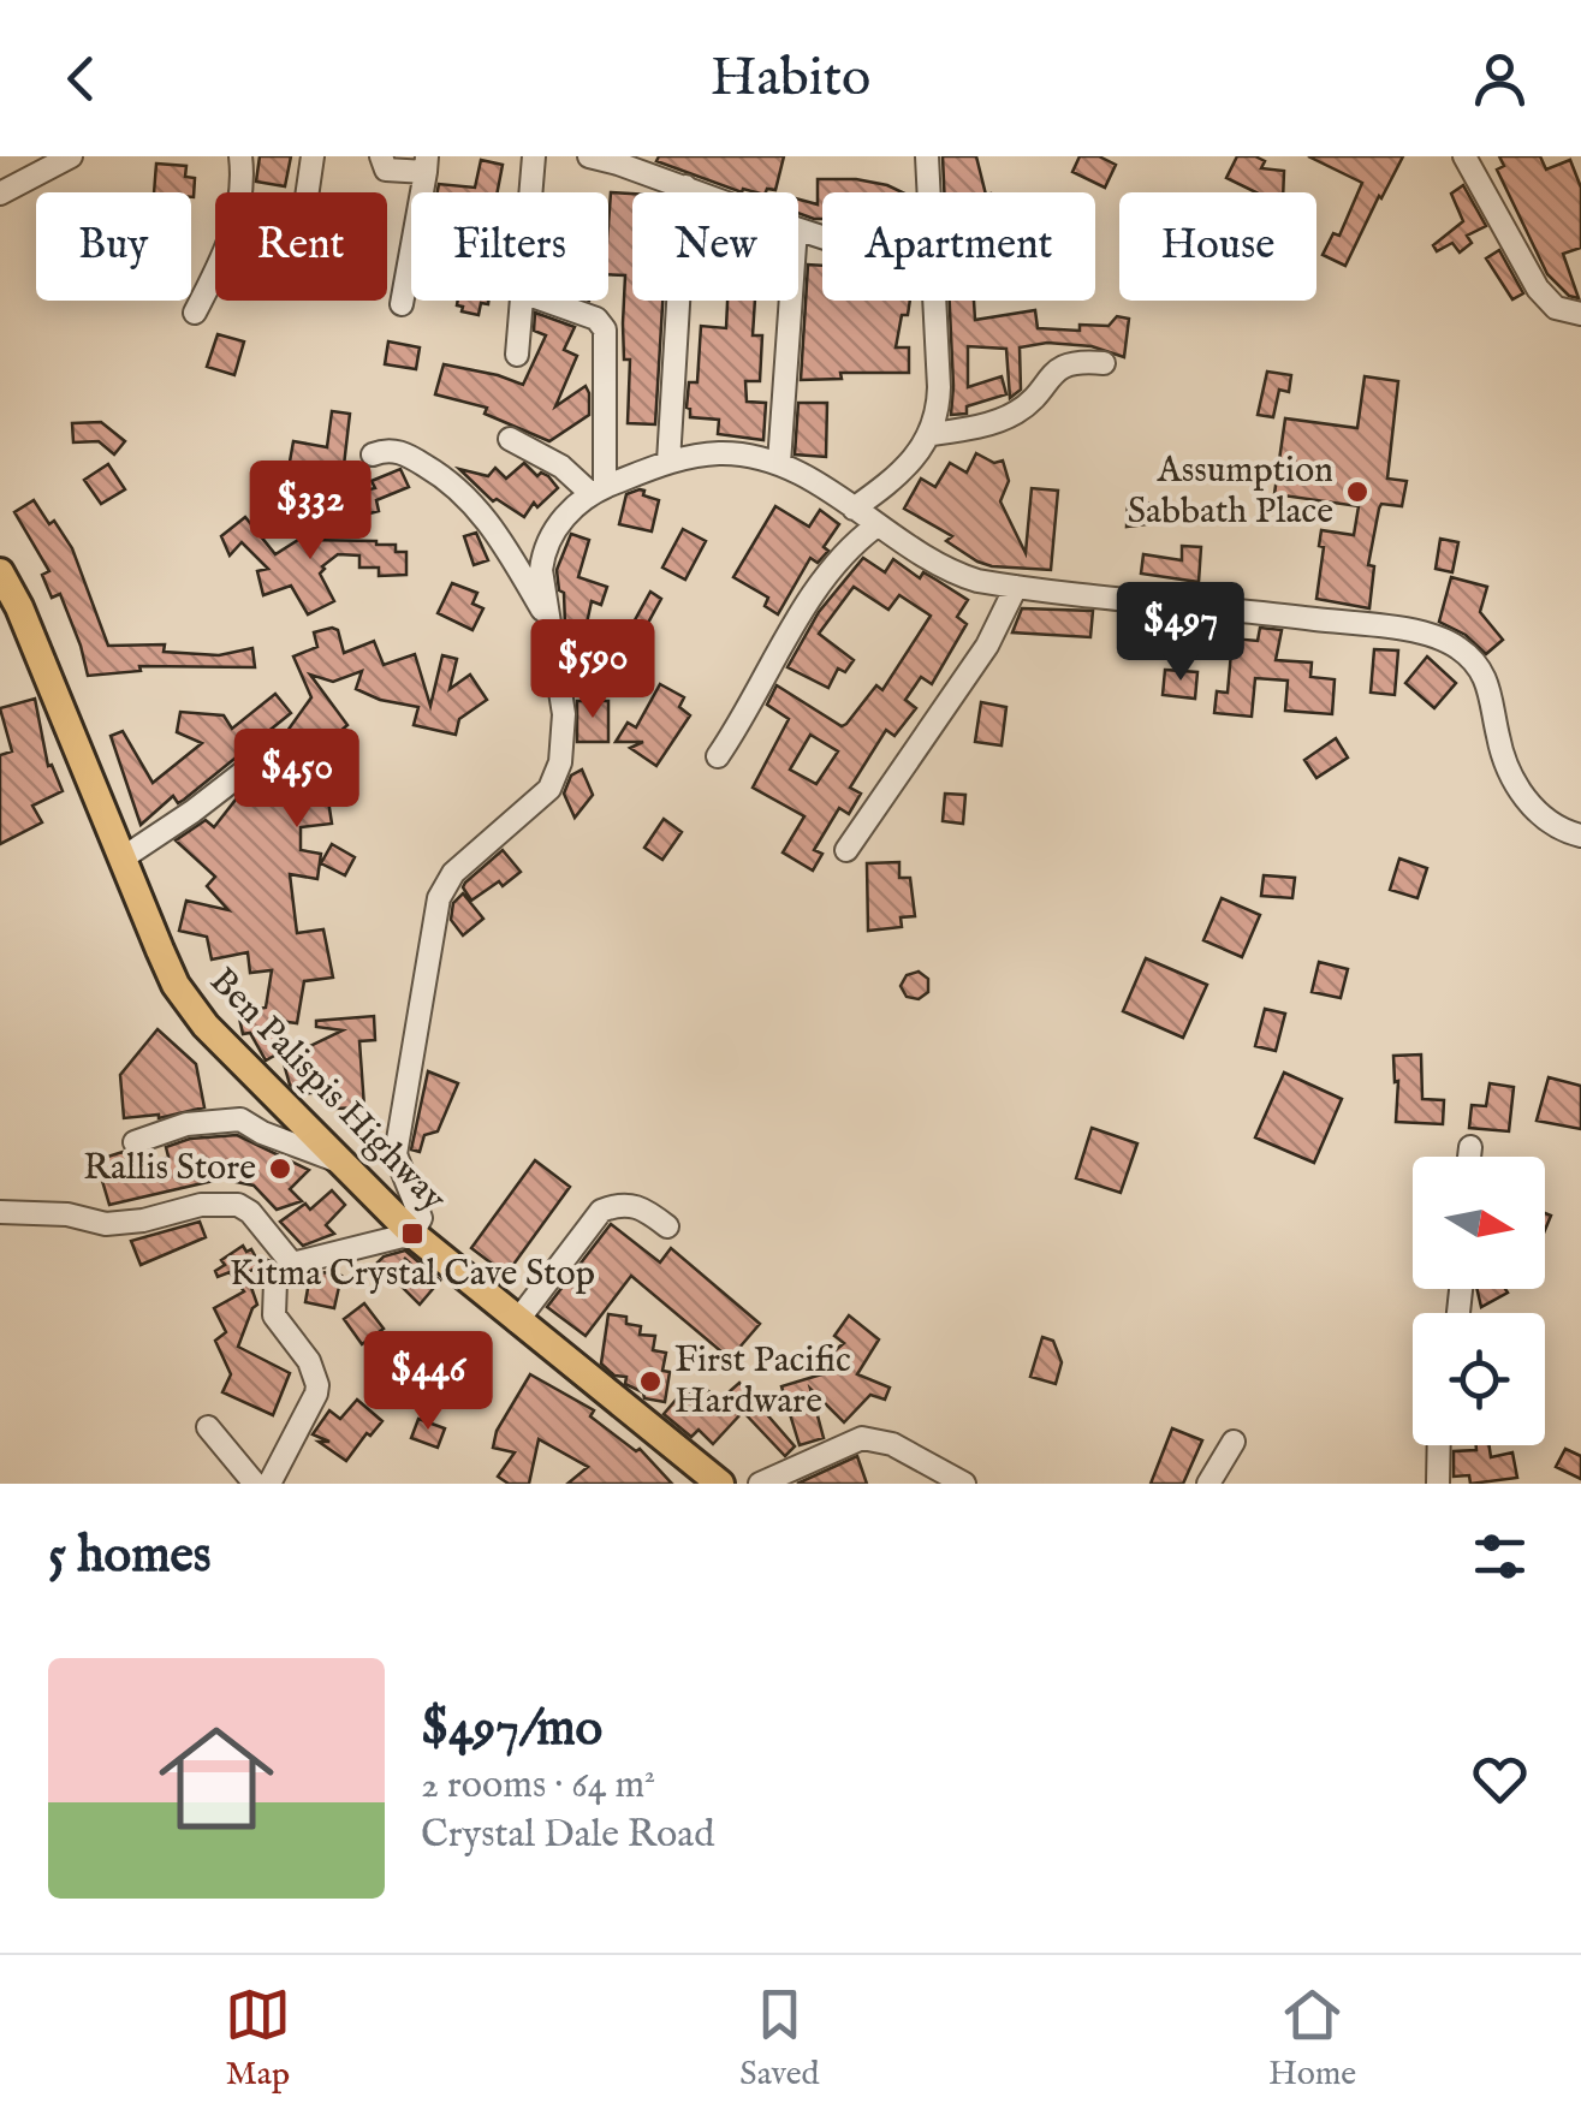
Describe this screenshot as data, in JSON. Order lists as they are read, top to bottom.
{
  "streets": {
    "main road": ["Ben Palispis Highway"]
  },
  "places": {
    "other": ["Assumption Sabbath Place", "Rallis Store", "First Pacific Hardware"],
    "transit": ["Kitma Crystal Cave Stop"]
  },
  "north": "right",
  "page": {
    "header": "Habito",
    "chip": [
      "Buy",
      "Rent",
      "Filters",
      "New",
      "Apartment",
      "House"
    ],
    "price": [
      "$332",
      "$497",
      "$590",
      "$450",
      "$446"
    ],
    "heading": "5 homes",
    "list": [
      {
        "name": "$497/mo",
        "note": "2 rooms · 64 m² · Crystal Dale Road"
      }
    ],
    "tabs": ["Map", "Saved", "Home"]
  }
}
